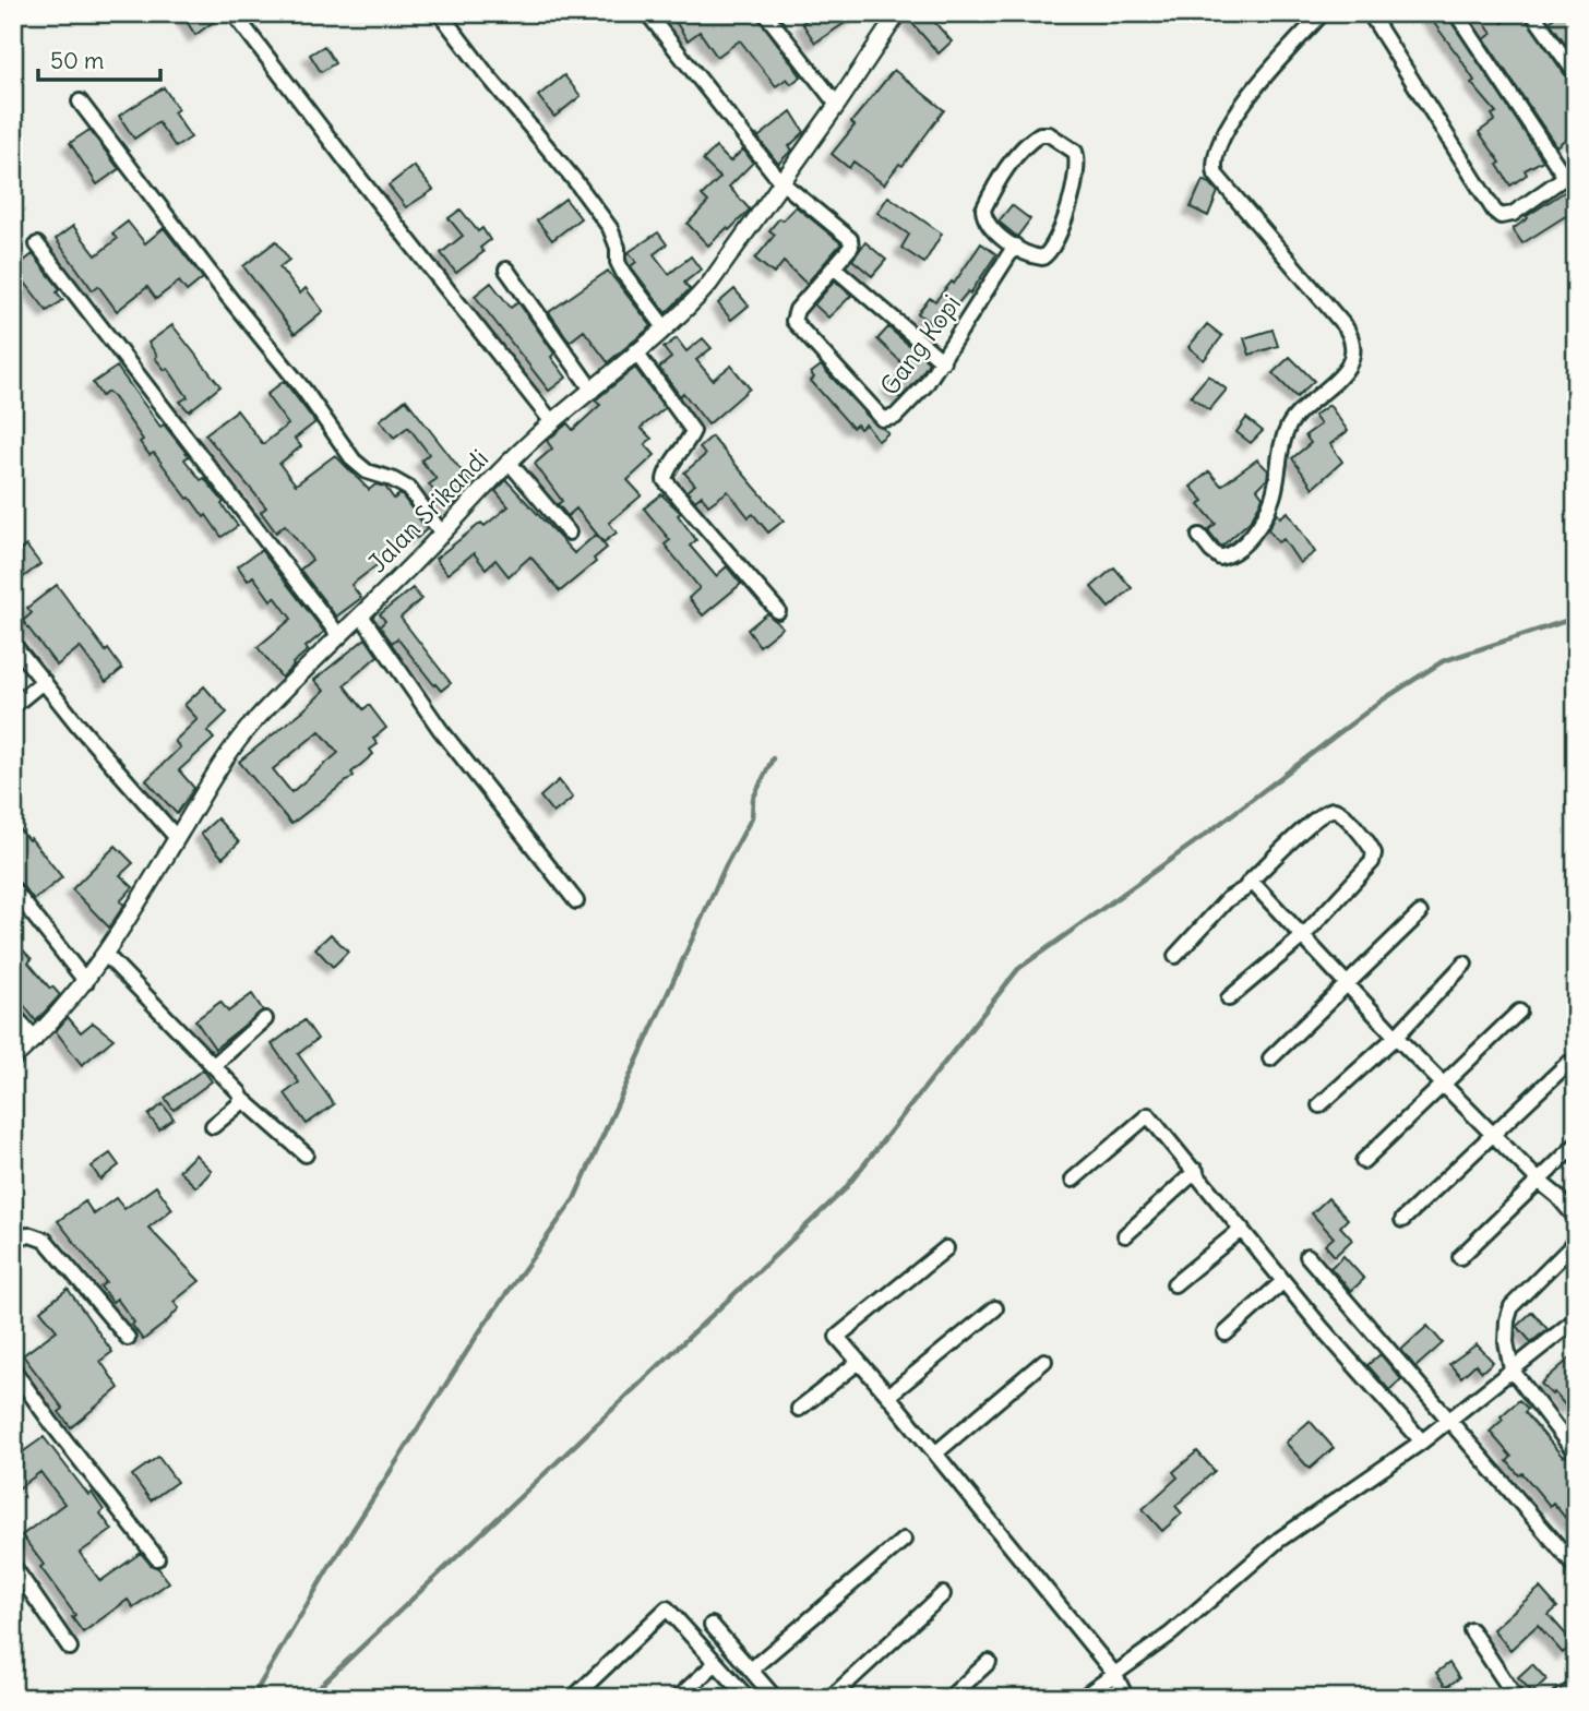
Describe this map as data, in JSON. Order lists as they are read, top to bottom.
{
  "streets": {
    "street": ["Gang Kopi", "Jalan Srikandi"]
  },
  "crossings": [
    ["Gang Kopi", "Jalan Srikandi"]
  ],
  "scale_bar": "50 m"
}
